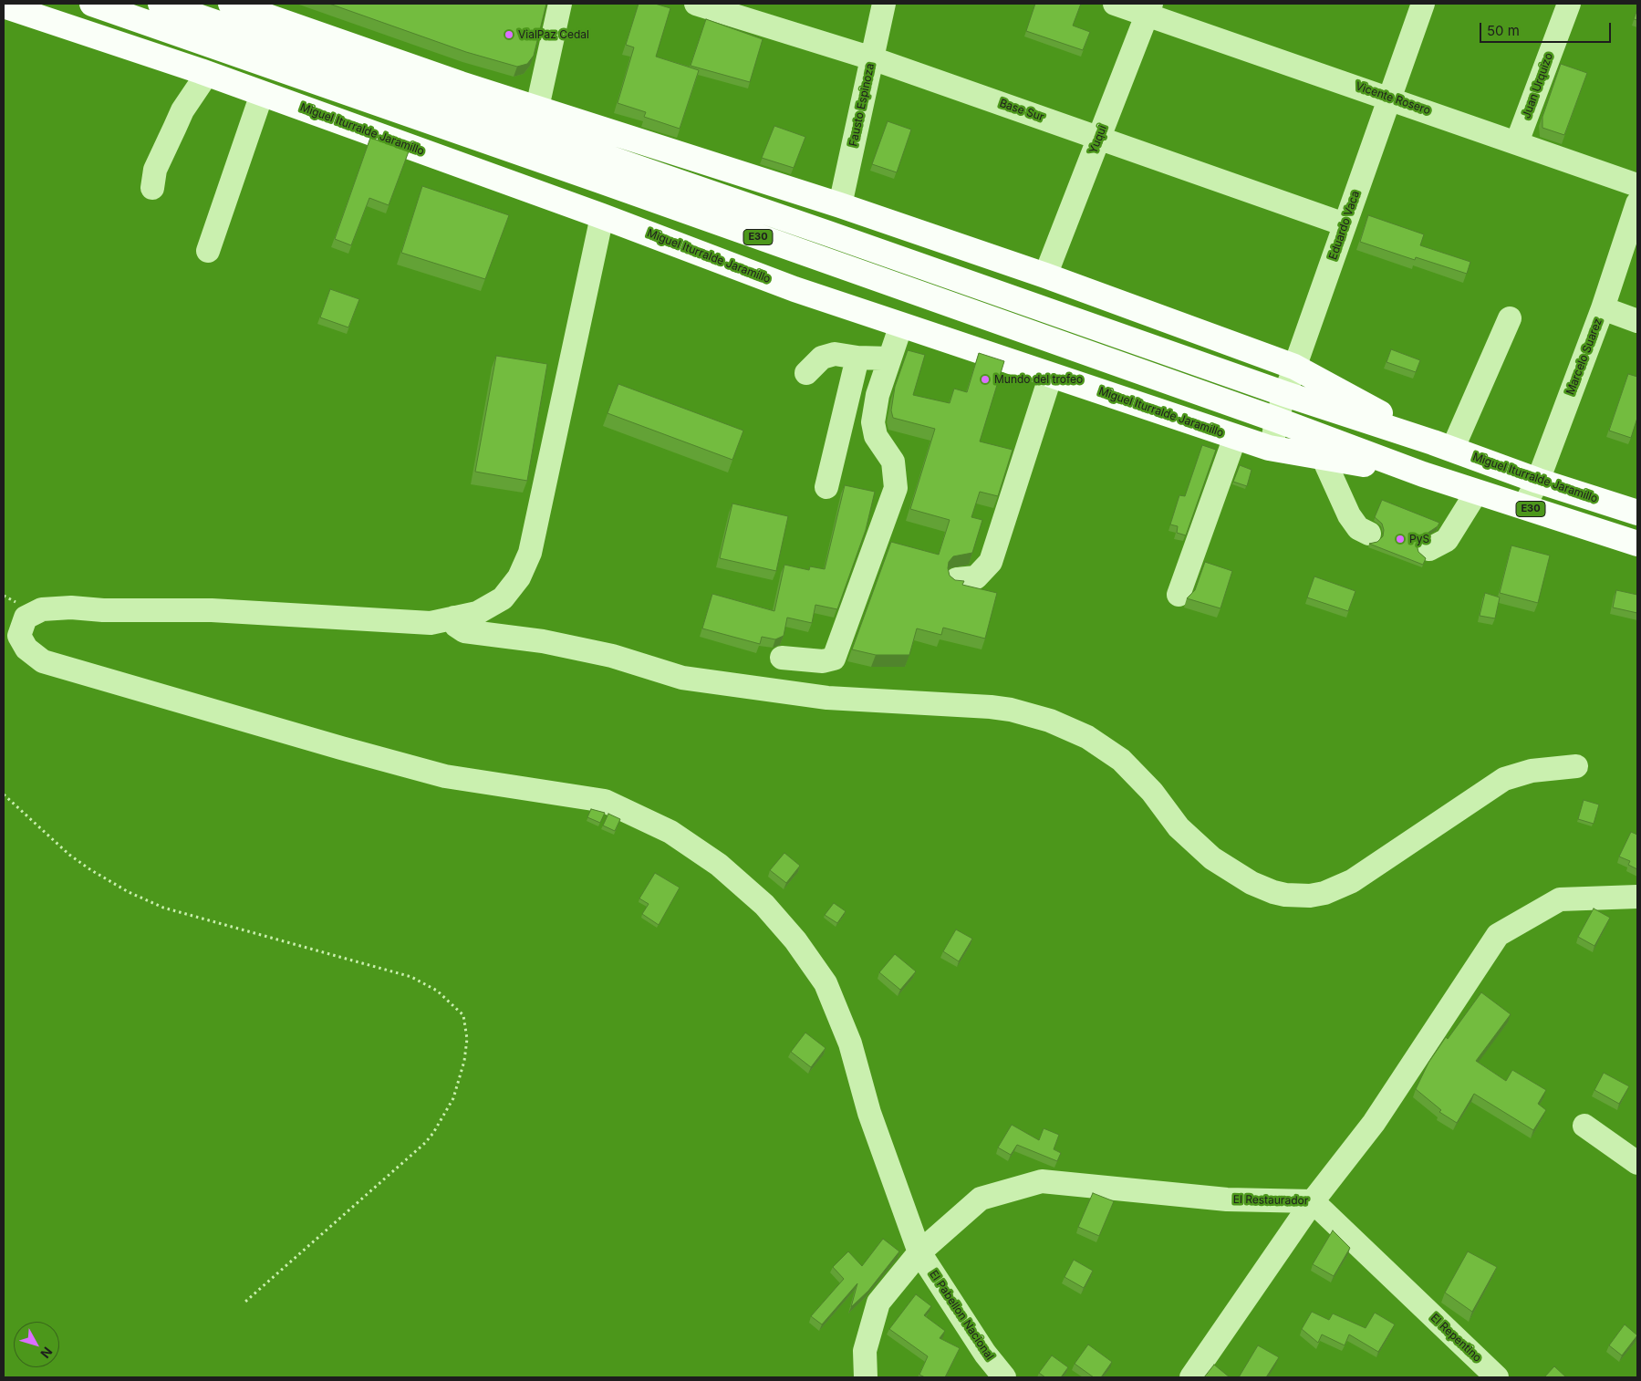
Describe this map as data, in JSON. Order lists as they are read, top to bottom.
{
  "streets": {
    "main road": ["Miguel Iturralde Jaramillo", "E30"],
    "street": [
      "Juan Urquizo",
      "Vicente Rosero",
      "Fausto Espinoza",
      "Base Sur",
      "Yuqui",
      "Eduardo Vaca",
      "Marcelo Suarez",
      "El Restaurador",
      "El Pabellon Nacional",
      "El Repentino"
    ]
  },
  "crossings": [
    ["Juan Urquizo", "Vicente Rosero"],
    ["Vicente Rosero", "Yuqui"],
    ["Vicente Rosero", "Eduardo Vaca"],
    ["Fausto Espinoza", "Base Sur"],
    ["Fausto Espinoza", "Miguel Iturralde Jaramillo"],
    ["Base Sur", "Yuqui"],
    ["Base Sur", "Eduardo Vaca"],
    ["Miguel Iturralde Jaramillo", "Yuqui"],
    ["Miguel Iturralde Jaramillo", "Eduardo Vaca"],
    ["Miguel Iturralde Jaramillo", "Marcelo Suarez"],
    ["Miguel Iturralde Jaramillo", "El Pabellon Nacional"],
    ["El Restaurador", "El Pabellon Nacional"],
    ["El Restaurador", "El Repentino"]
  ],
  "places": ["VialPaz Cedal", "Mundo del trofeo", "PyS"],
  "scale_bar": "50 m",
  "north": "bottom right"
}
